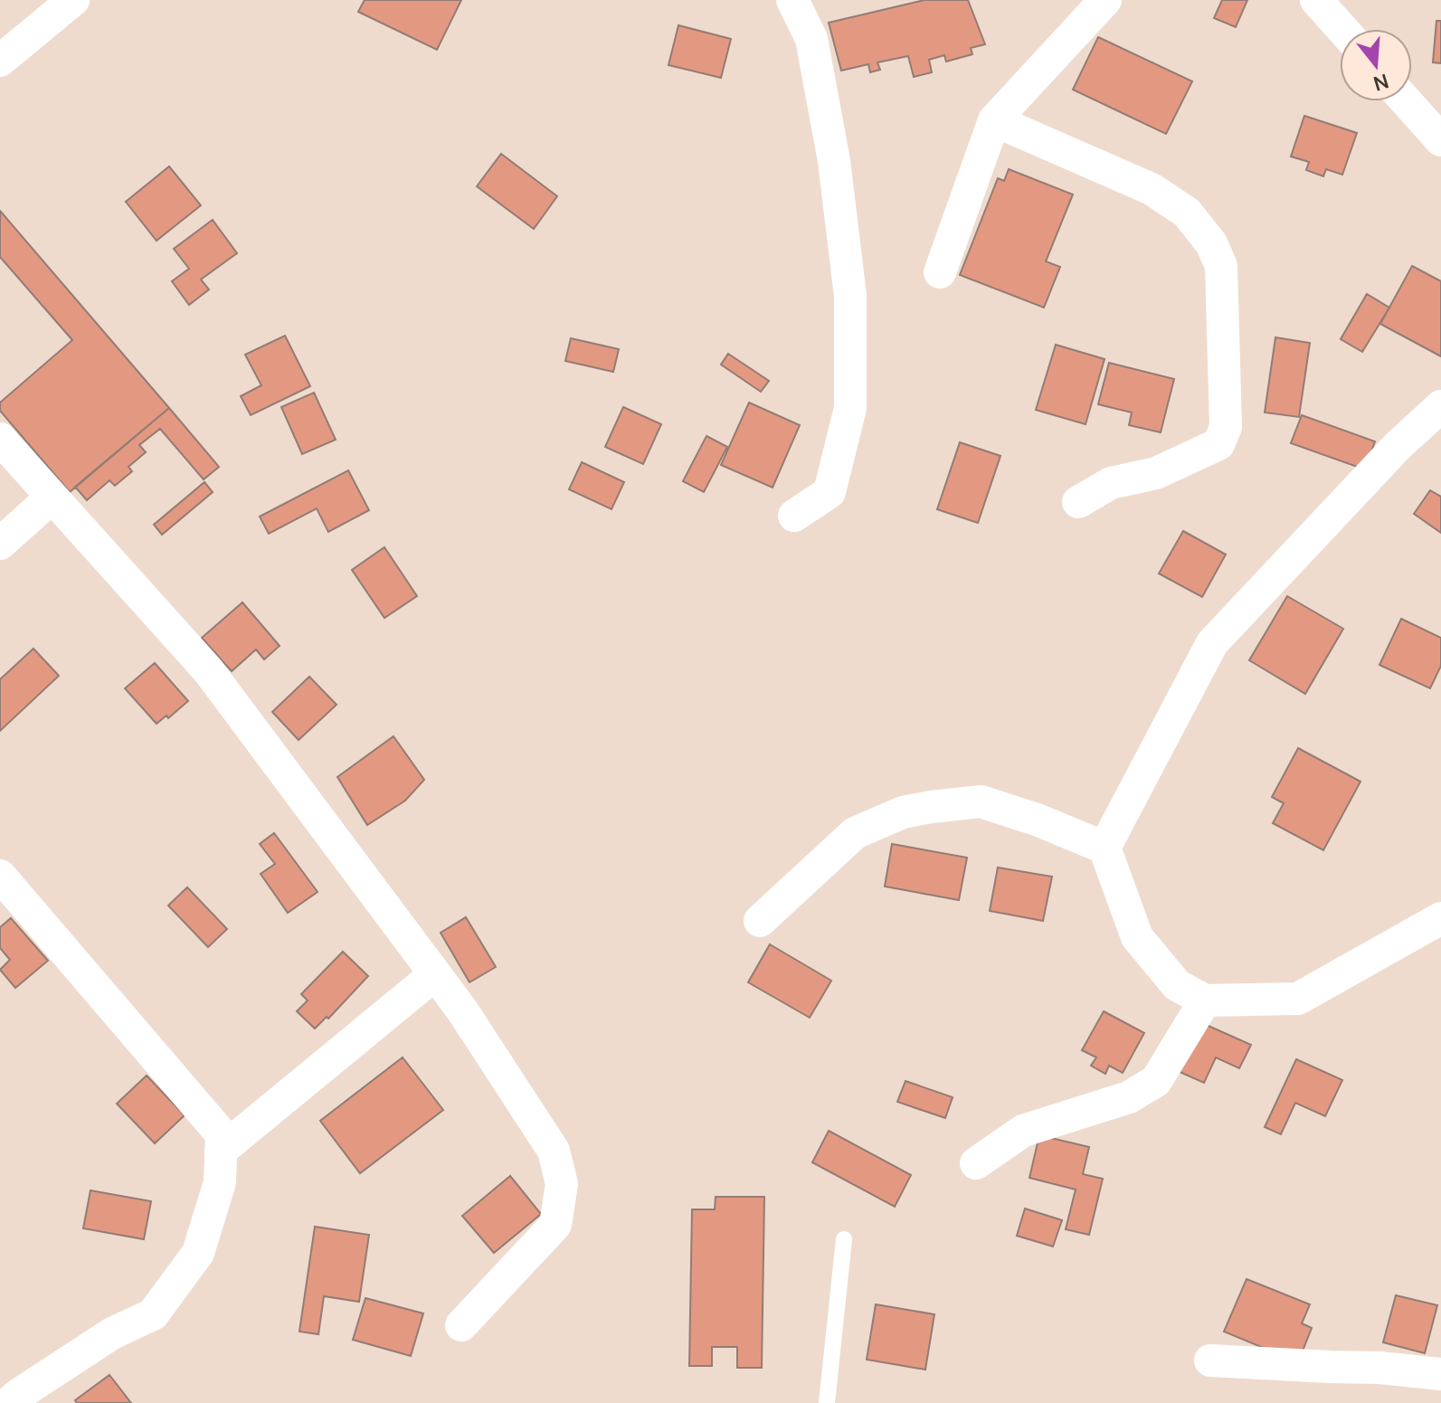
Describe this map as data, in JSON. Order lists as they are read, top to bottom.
{
  "north": "bottom"
}
